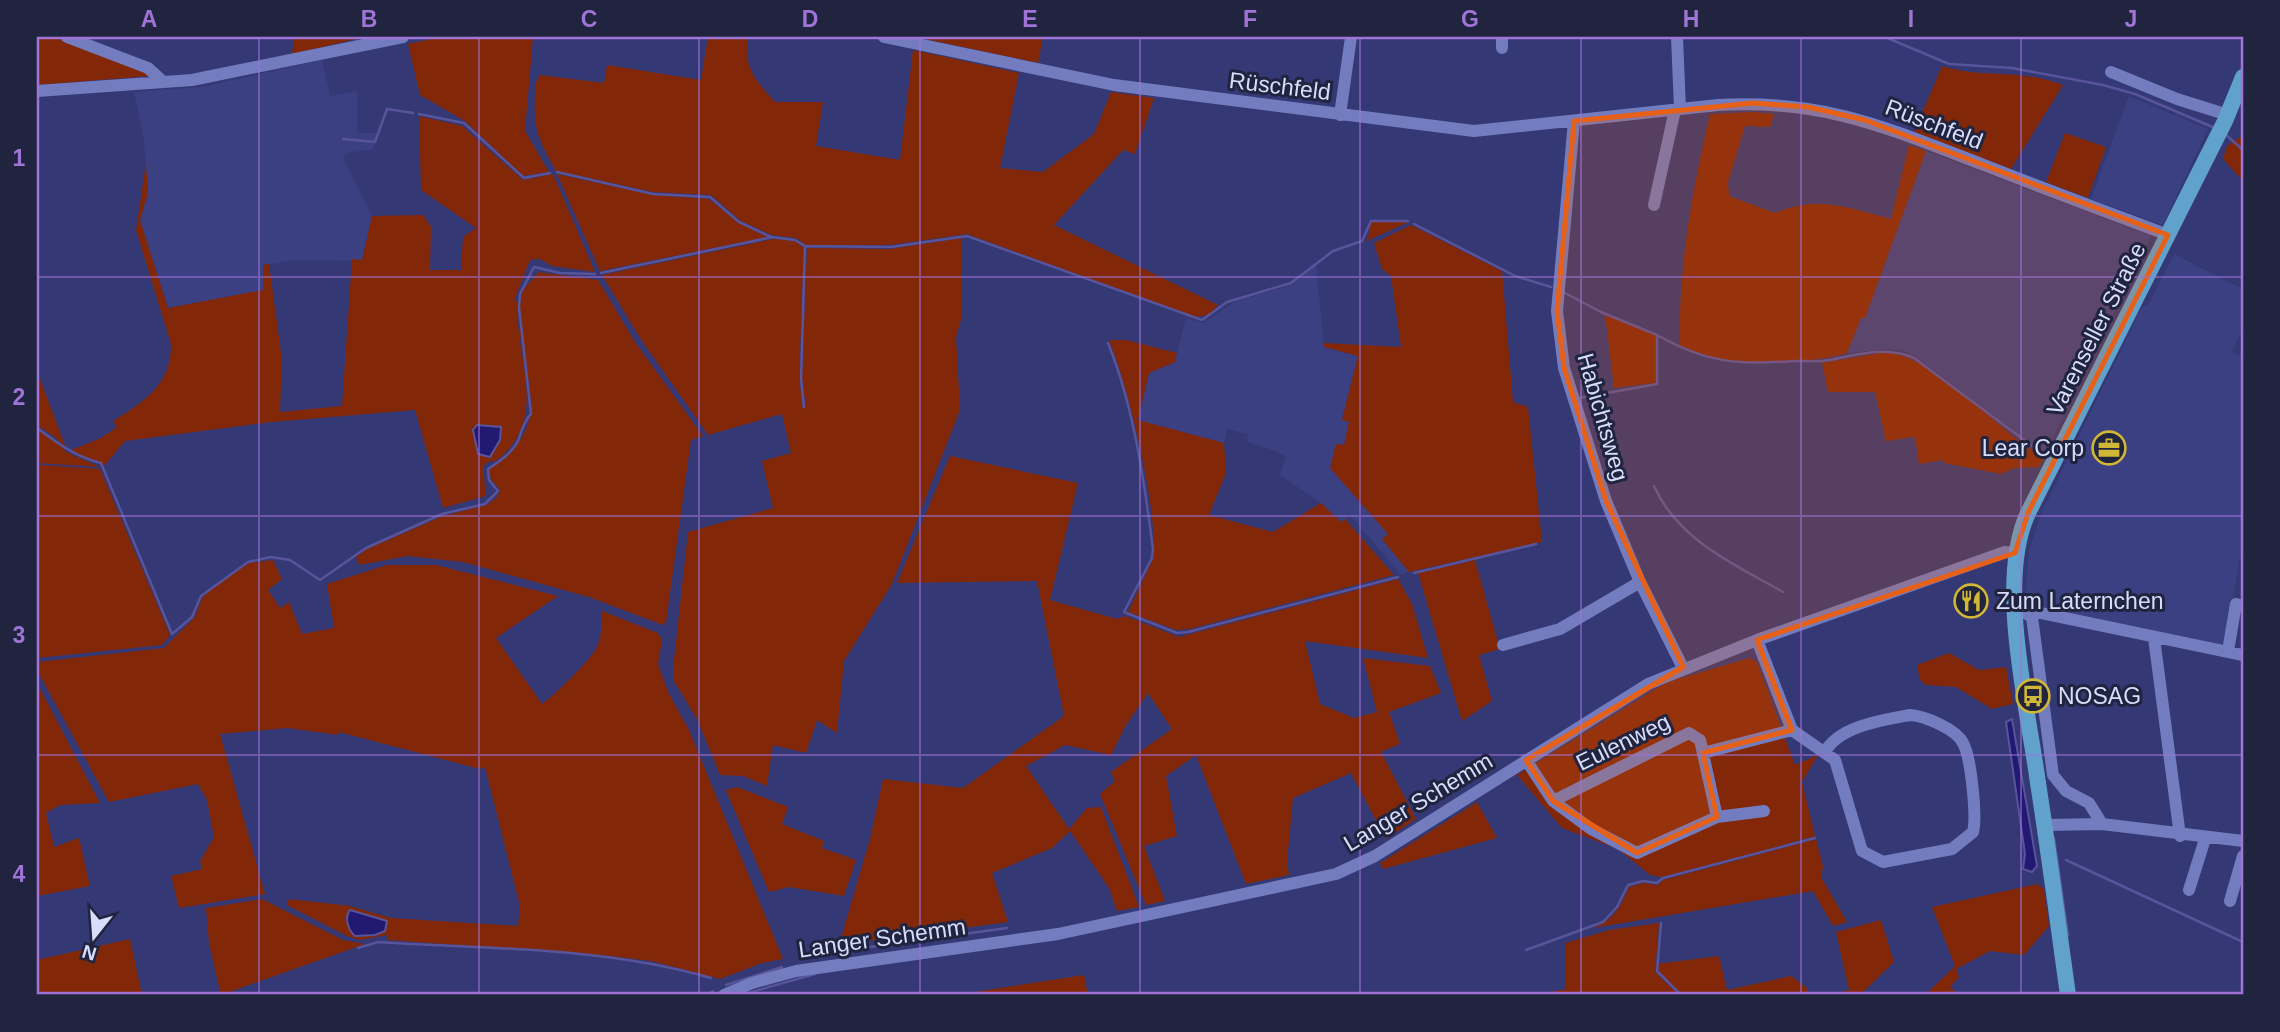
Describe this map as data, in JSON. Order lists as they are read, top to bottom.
{
  "streets": {
    "main road": ["Varenseller Straße"],
    "street": [
      "Rüschfeld",
      "Habichtsweg",
      "Eulenweg",
      "Langer Schemm"
    ]
  },
  "crossings": [
    ["Rüschfeld", "Varenseller Straße"],
    ["Rüschfeld", "Habichtsweg"],
    ["Varenseller Straße", "Langer Schemm"],
    ["Habichtsweg", "Langer Schemm"]
  ],
  "places": {
    "office": ["Lear Corp"],
    "restaurant": ["Zum Laternchen"],
    "bus stop": ["NOSAG"]
  },
  "north": "bottom",
  "grid": {
    "columns": [
      "A",
      "B",
      "C",
      "D",
      "E",
      "F",
      "G",
      "H",
      "I",
      "J"
    ],
    "rows": [
      "1",
      "2",
      "3",
      "4"
    ]
  }
}
